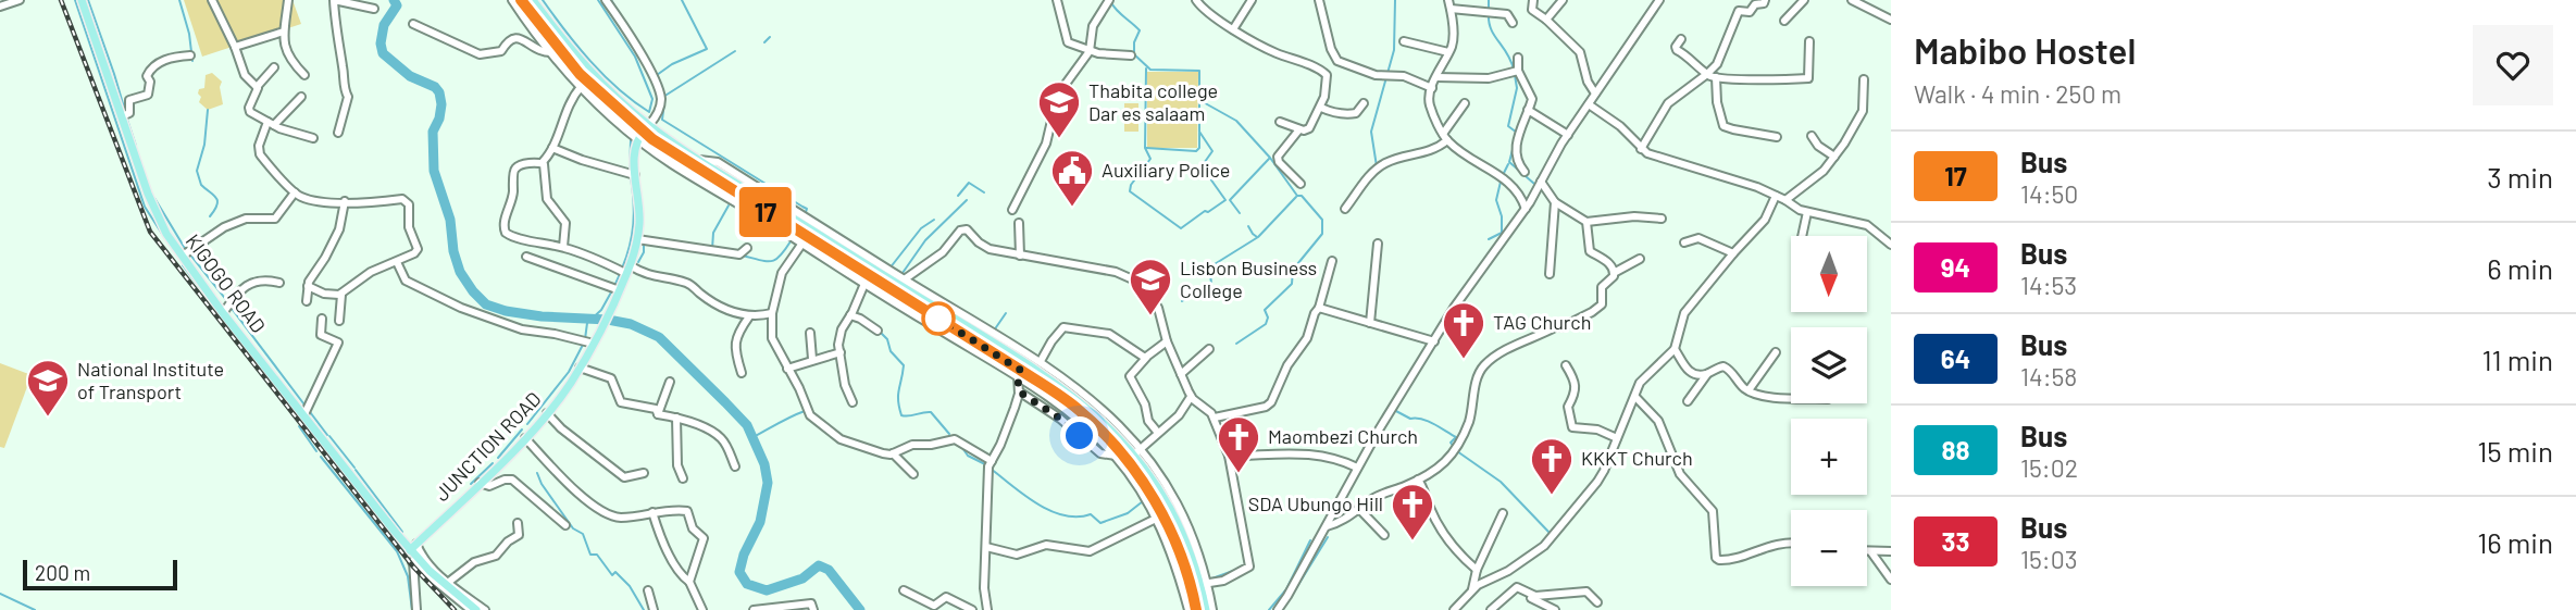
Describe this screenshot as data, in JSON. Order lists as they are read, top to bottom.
{
  "streets": {
    "main road": ["KIGOGO ROAD", "JUNCTION ROAD"]
  },
  "crossings": [
    ["KIGOGO ROAD", "JUNCTION ROAD"]
  ],
  "places": {
    "school or university": ["Thabita college Dar es salaam", "Lisbon Business College", "National Institute of Transport"],
    "public building": ["Auxiliary Police"],
    "church": [
      "TAG Church",
      "Maombezi Church",
      "KKKT Church",
      "SDA Ubungo Hill"
    ]
  },
  "lines": ["bus line 17"],
  "scale_bar": "200 m",
  "north": "bottom",
  "page": {
    "on_map": "17",
    "heading": ["Mabibo Hostel", "Walk · 4 min · 250 m"],
    "list": [
      {
        "mark": "17",
        "name": "Bus",
        "note": "14:50",
        "value": "3 min"
      },
      {
        "mark": "94",
        "name": "Bus",
        "note": "14:53",
        "value": "6 min"
      },
      {
        "mark": "64",
        "name": "Bus",
        "note": "14:58",
        "value": "11 min"
      },
      {
        "mark": "88",
        "name": "Bus",
        "note": "15:02",
        "value": "15 min"
      },
      {
        "mark": "33",
        "name": "Bus",
        "note": "15:03",
        "value": "16 min"
      }
    ],
    "map_buttons": ["+", "−"],
    "scale": "200 m"
  }
}
